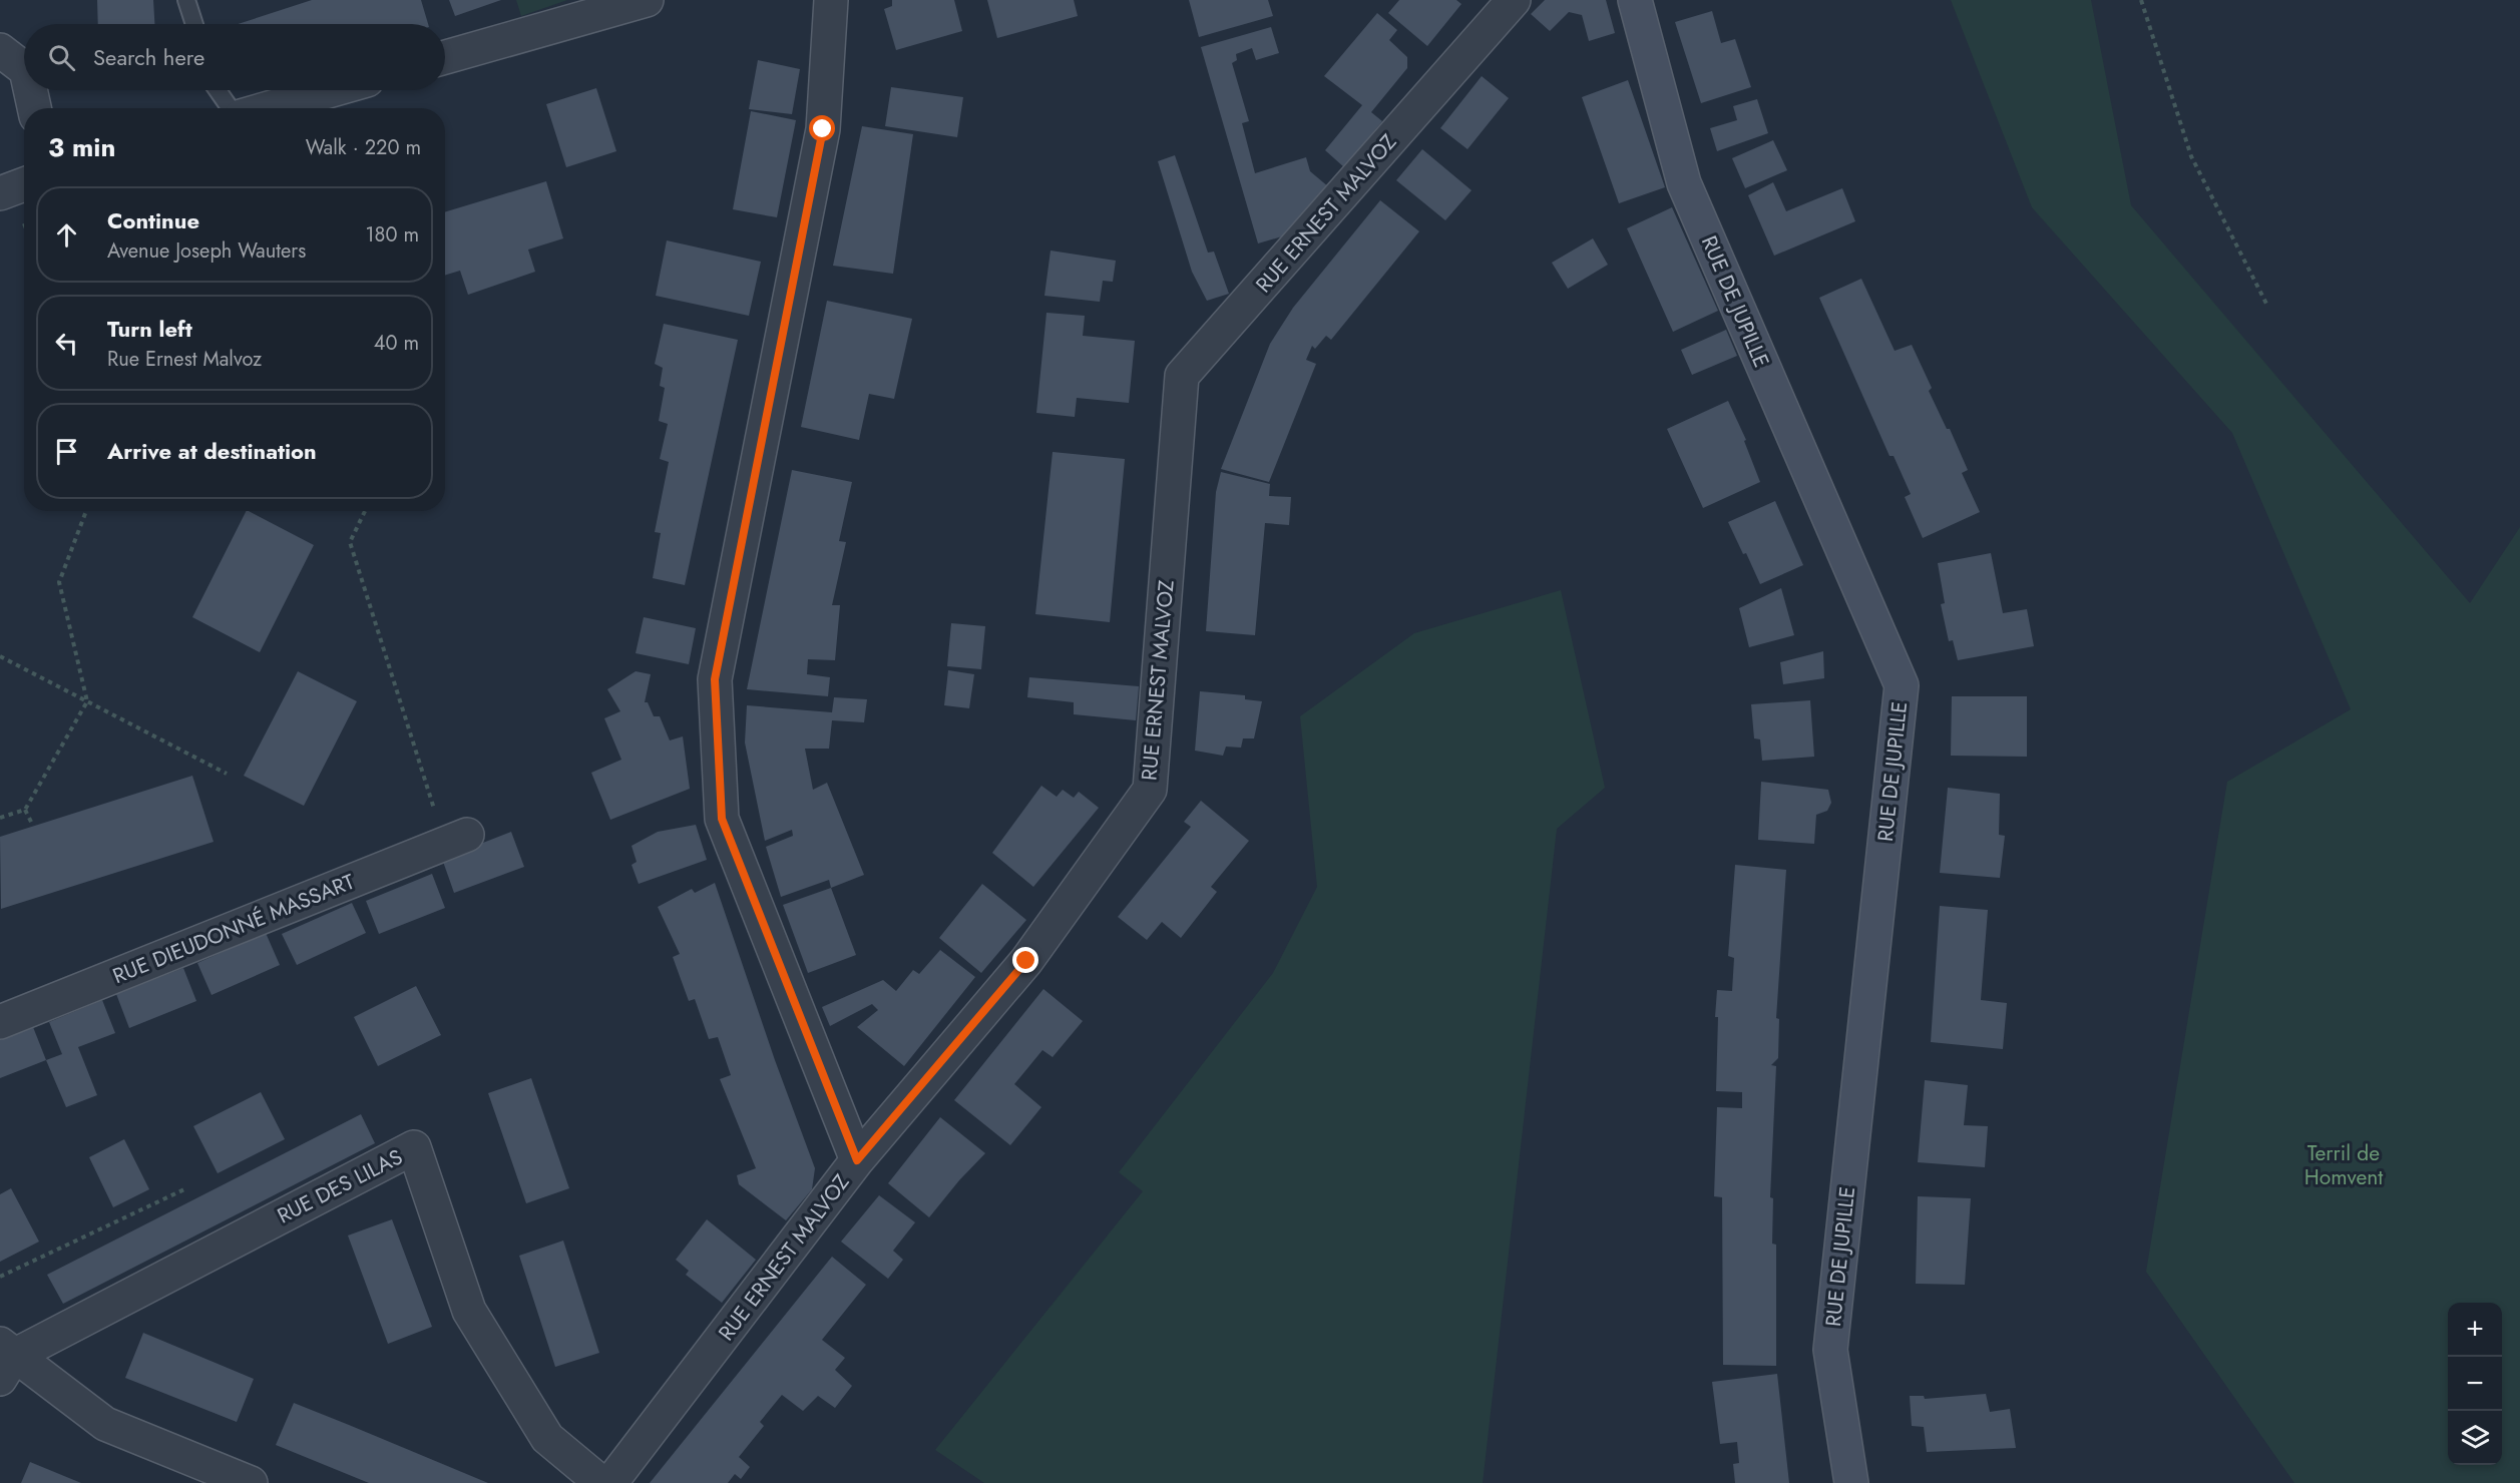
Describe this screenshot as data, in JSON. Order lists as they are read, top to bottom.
{
  "streets": {
    "street": [
      "RUE ERNEST MALVOZ",
      "RUE DE JUPILLE",
      "RUE DIEUDONNÉ MASSART",
      "RUE DES LILAS"
    ]
  },
  "parks": ["Terril de Homvent"],
  "page": {
    "search": "Search here",
    "heading": ["3 min", "Walk · 220 m"],
    "list": [
      ["Continue", "Avenue Joseph Wauters", "180 m"],
      ["Turn left", "Rue Ernest Malvoz", "40 m"],
      "Arrive at destination"
    ],
    "map_buttons": ["+", "−"]
  }
}
